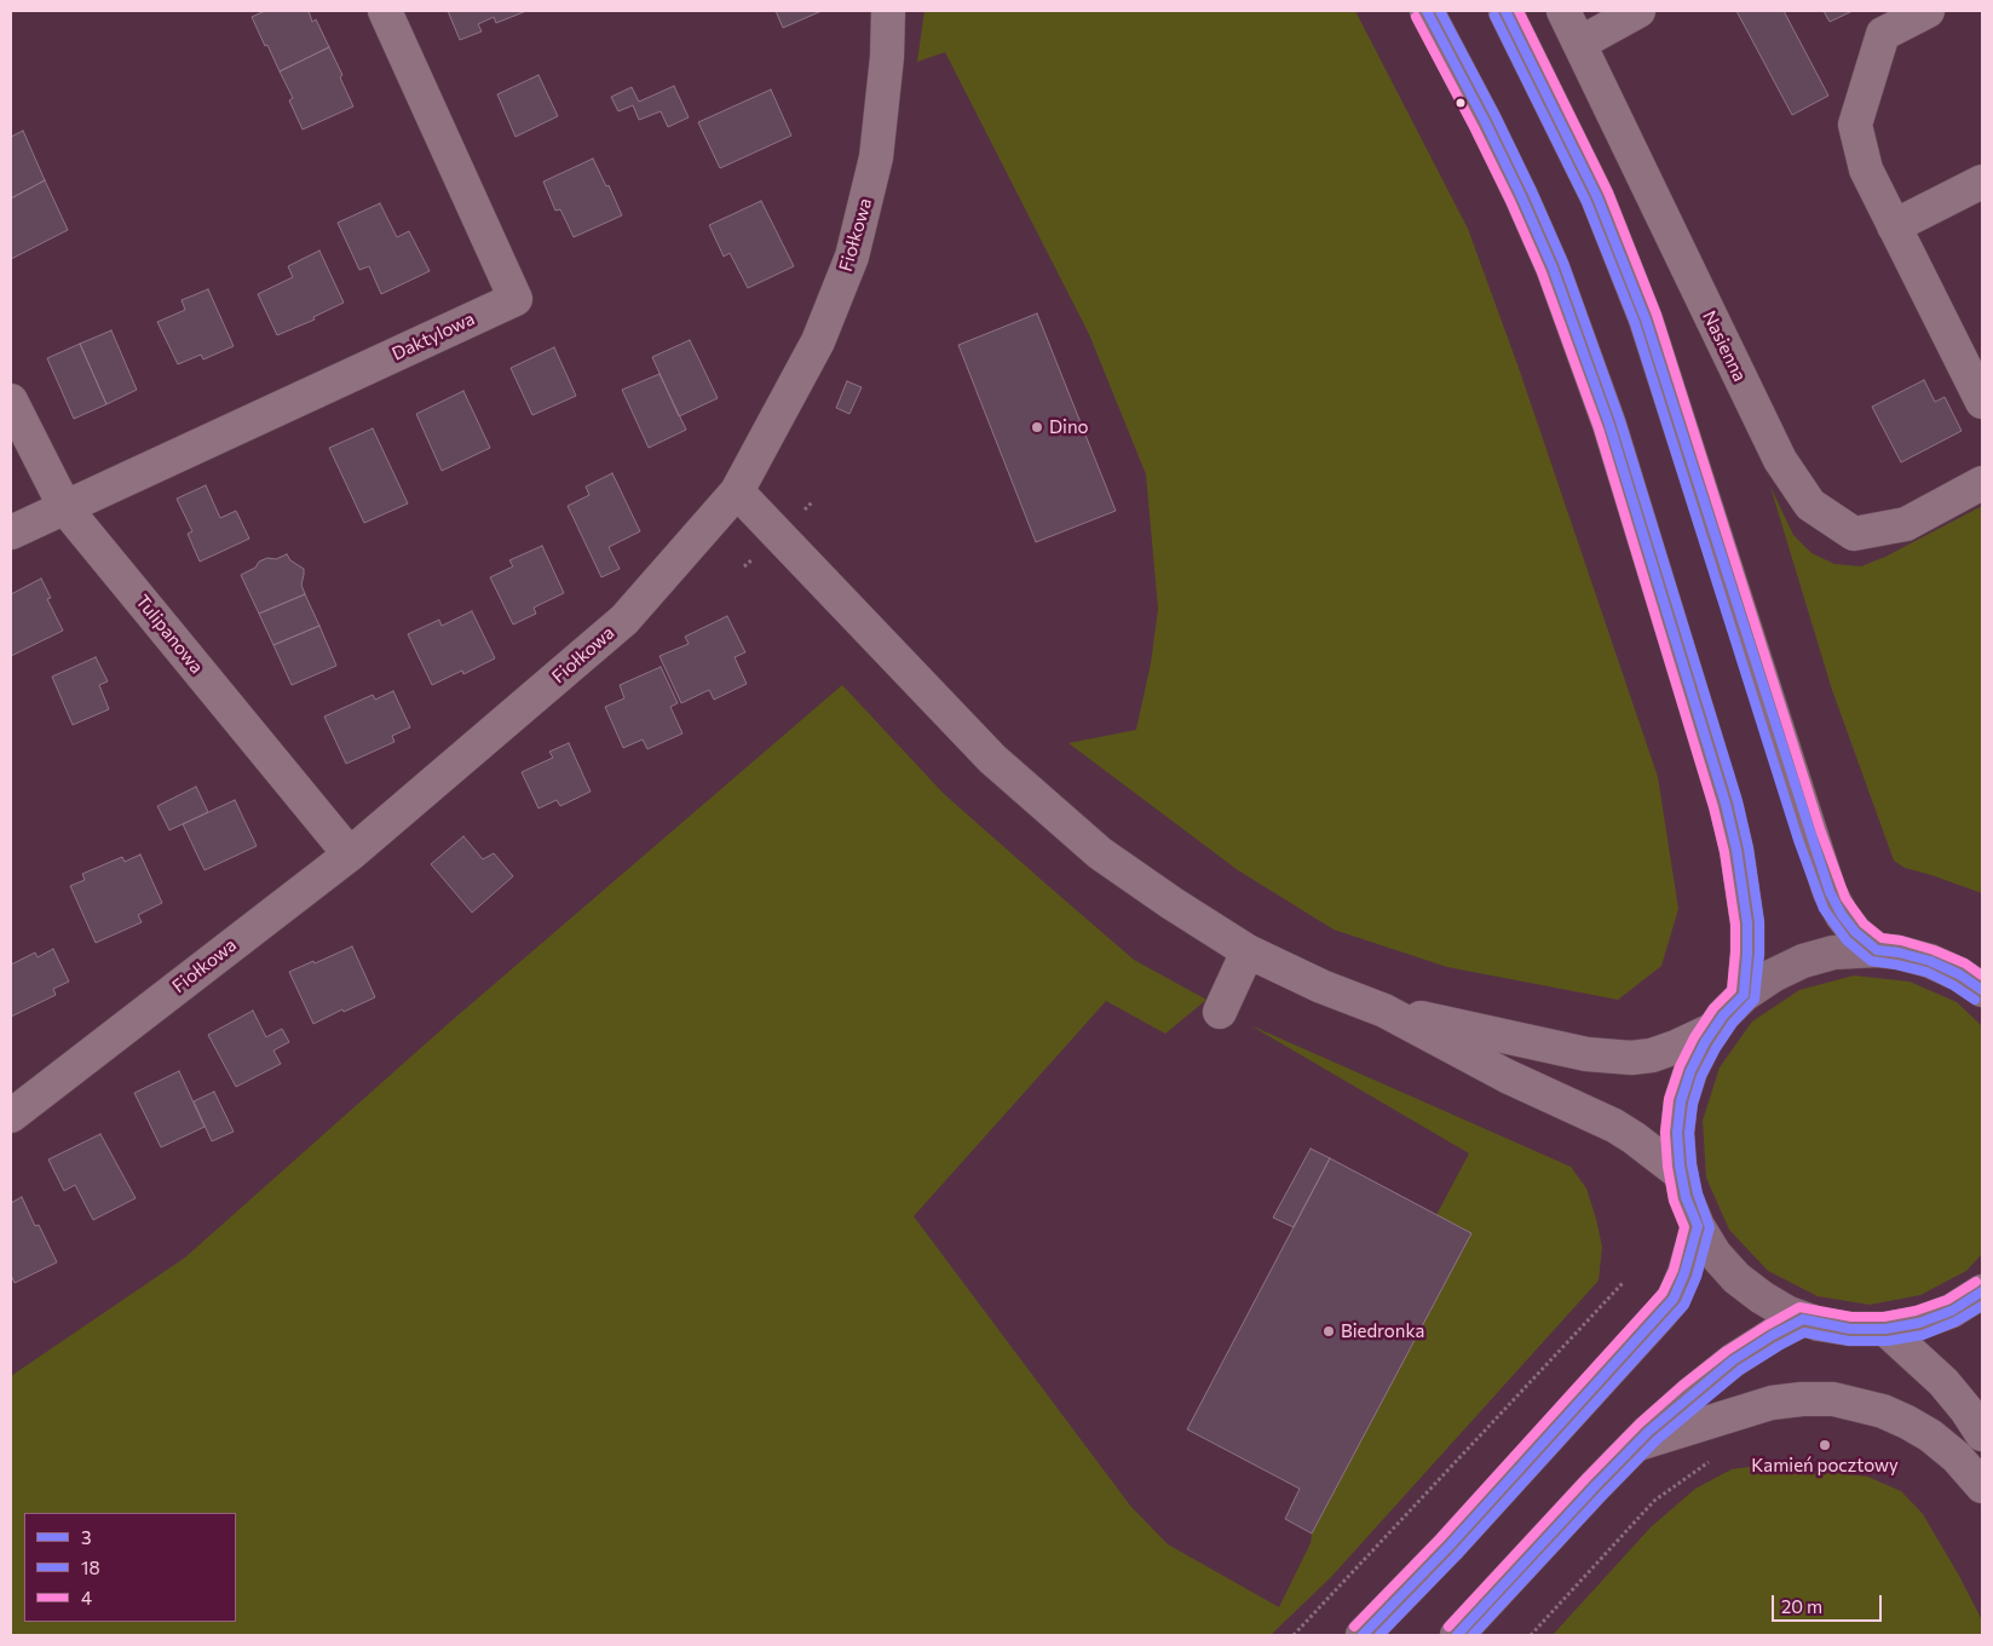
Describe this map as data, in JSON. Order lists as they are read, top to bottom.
{
  "streets": {
    "street": [
      "Fiołkowa",
      "Daktylowa",
      "Nasienna",
      "Tulipanowa"
    ]
  },
  "crossings": [
    ["Fiołkowa", "Tulipanowa"],
    ["Daktylowa", "Tulipanowa"]
  ],
  "places": ["Dino", "Biedronka", "Kamień pocztowy"],
  "lines": ["transit line 3", "transit line 18", "transit line 4"],
  "legend": ["3", "18", "4"],
  "scale_bar": "20 m"
}
